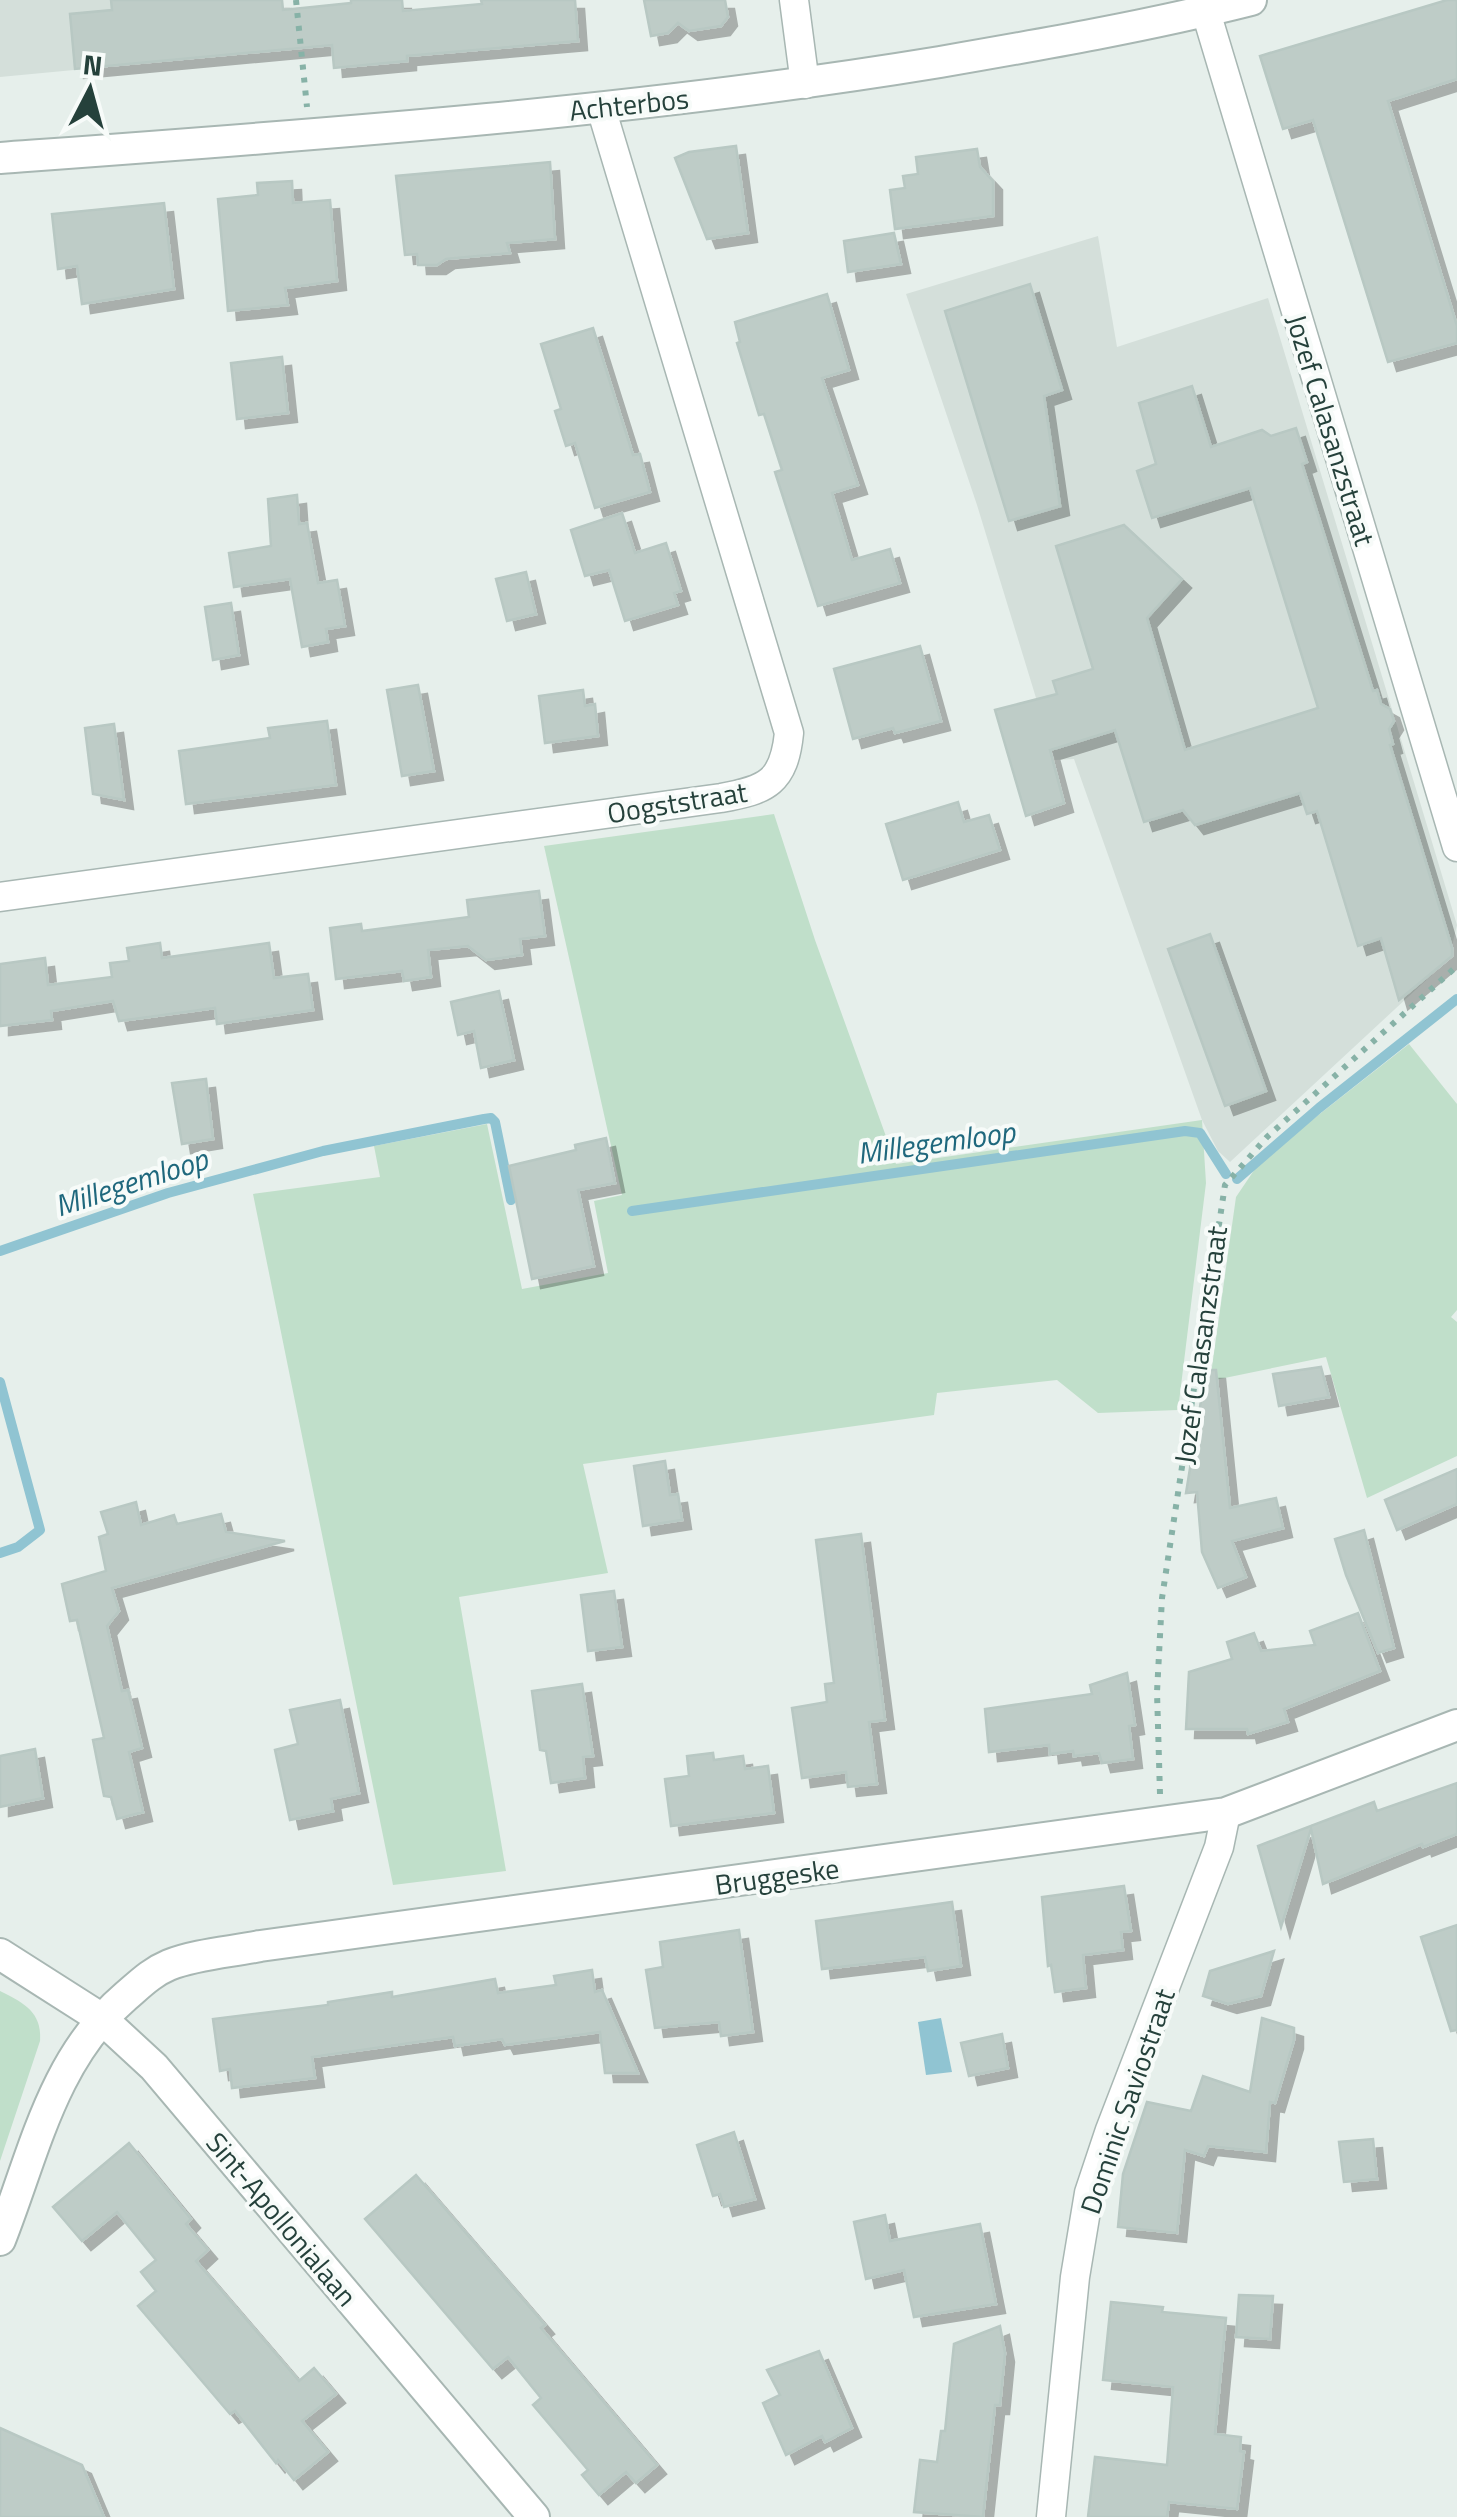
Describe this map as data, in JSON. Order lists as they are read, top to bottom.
{
  "streets": {
    "street": [
      "Achterbos",
      "Jozef Calasanzstraat",
      "Oogststraat",
      "Bruggeske",
      "Dominic Saviostraat",
      "Sint-Apollonialaan"
    ]
  },
  "crossings": [
    ["Achterbos", "Jozef Calasanzstraat"],
    ["Achterbos", "Oogststraat"],
    ["Jozef Calasanzstraat", "Bruggeske"],
    ["Bruggeske", "Dominic Saviostraat"],
    ["Bruggeske", "Sint-Apollonialaan"]
  ],
  "water": ["Millegemloop"],
  "north": "top"
}
